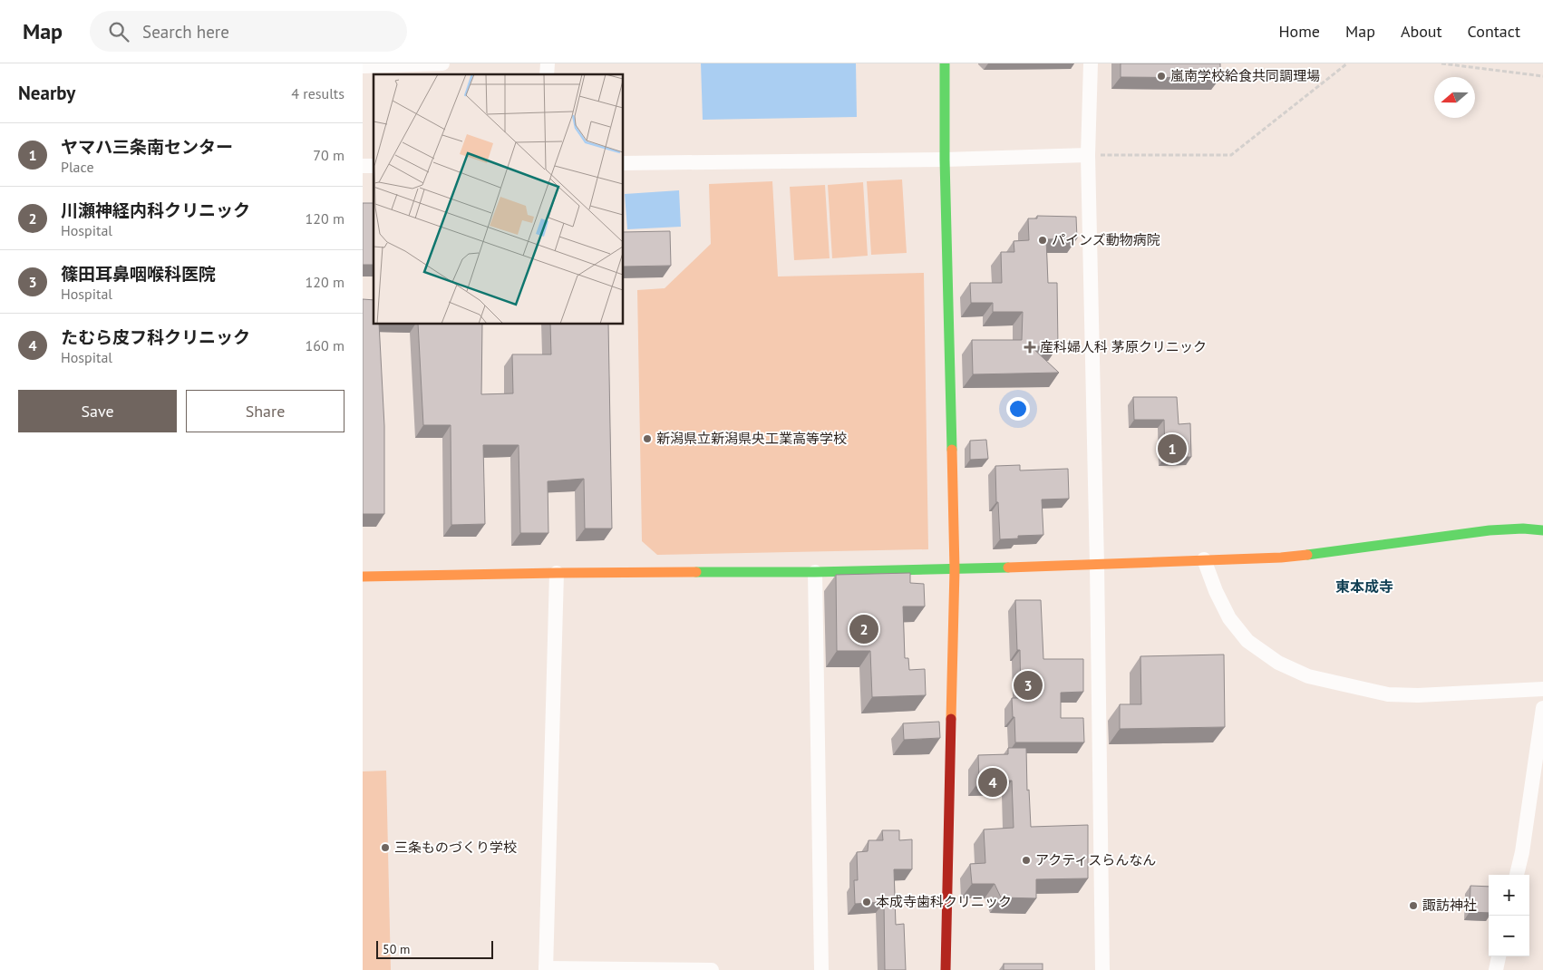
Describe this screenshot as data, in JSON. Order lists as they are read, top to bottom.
{
  "districts": ["東本成寺"],
  "places": {
    "other": [
      "嵐南学校給食共同調理場",
      "パインズ動物病院",
      "新潟県立新潟県央工業高等学校",
      "三条ものづくり学校",
      "アクティスらんなん",
      "本成寺歯科クリニック",
      "諏訪神社"
    ],
    "health": ["産科婦人科 茅原クリニック"]
  },
  "scale_bar": "50 m",
  "north": "left",
  "page": {
    "header": "Map",
    "search": "Search here",
    "nav": [
      "Home",
      "Map",
      "About",
      "Contact"
    ],
    "heading": ["Nearby", "4 results"],
    "list": [
      {
        "mark": "1",
        "name": "ヤマハ三条南センター",
        "note": "Place",
        "value": "70 m"
      },
      {
        "mark": "2",
        "name": "川瀬神経内科クリニック",
        "note": "Hospital",
        "value": "120 m"
      },
      {
        "mark": "3",
        "name": "篠田耳鼻咽喉科医院",
        "note": "Hospital",
        "value": "120 m"
      },
      {
        "mark": "4",
        "name": "たむら皮フ科クリニック",
        "note": "Hospital",
        "value": "160 m"
      }
    ],
    "buttons": ["Save", "Share"],
    "pins": [
      "1",
      "2",
      "3",
      "4"
    ],
    "map_buttons": ["+", "−"],
    "scale": "50 m"
  }
}
